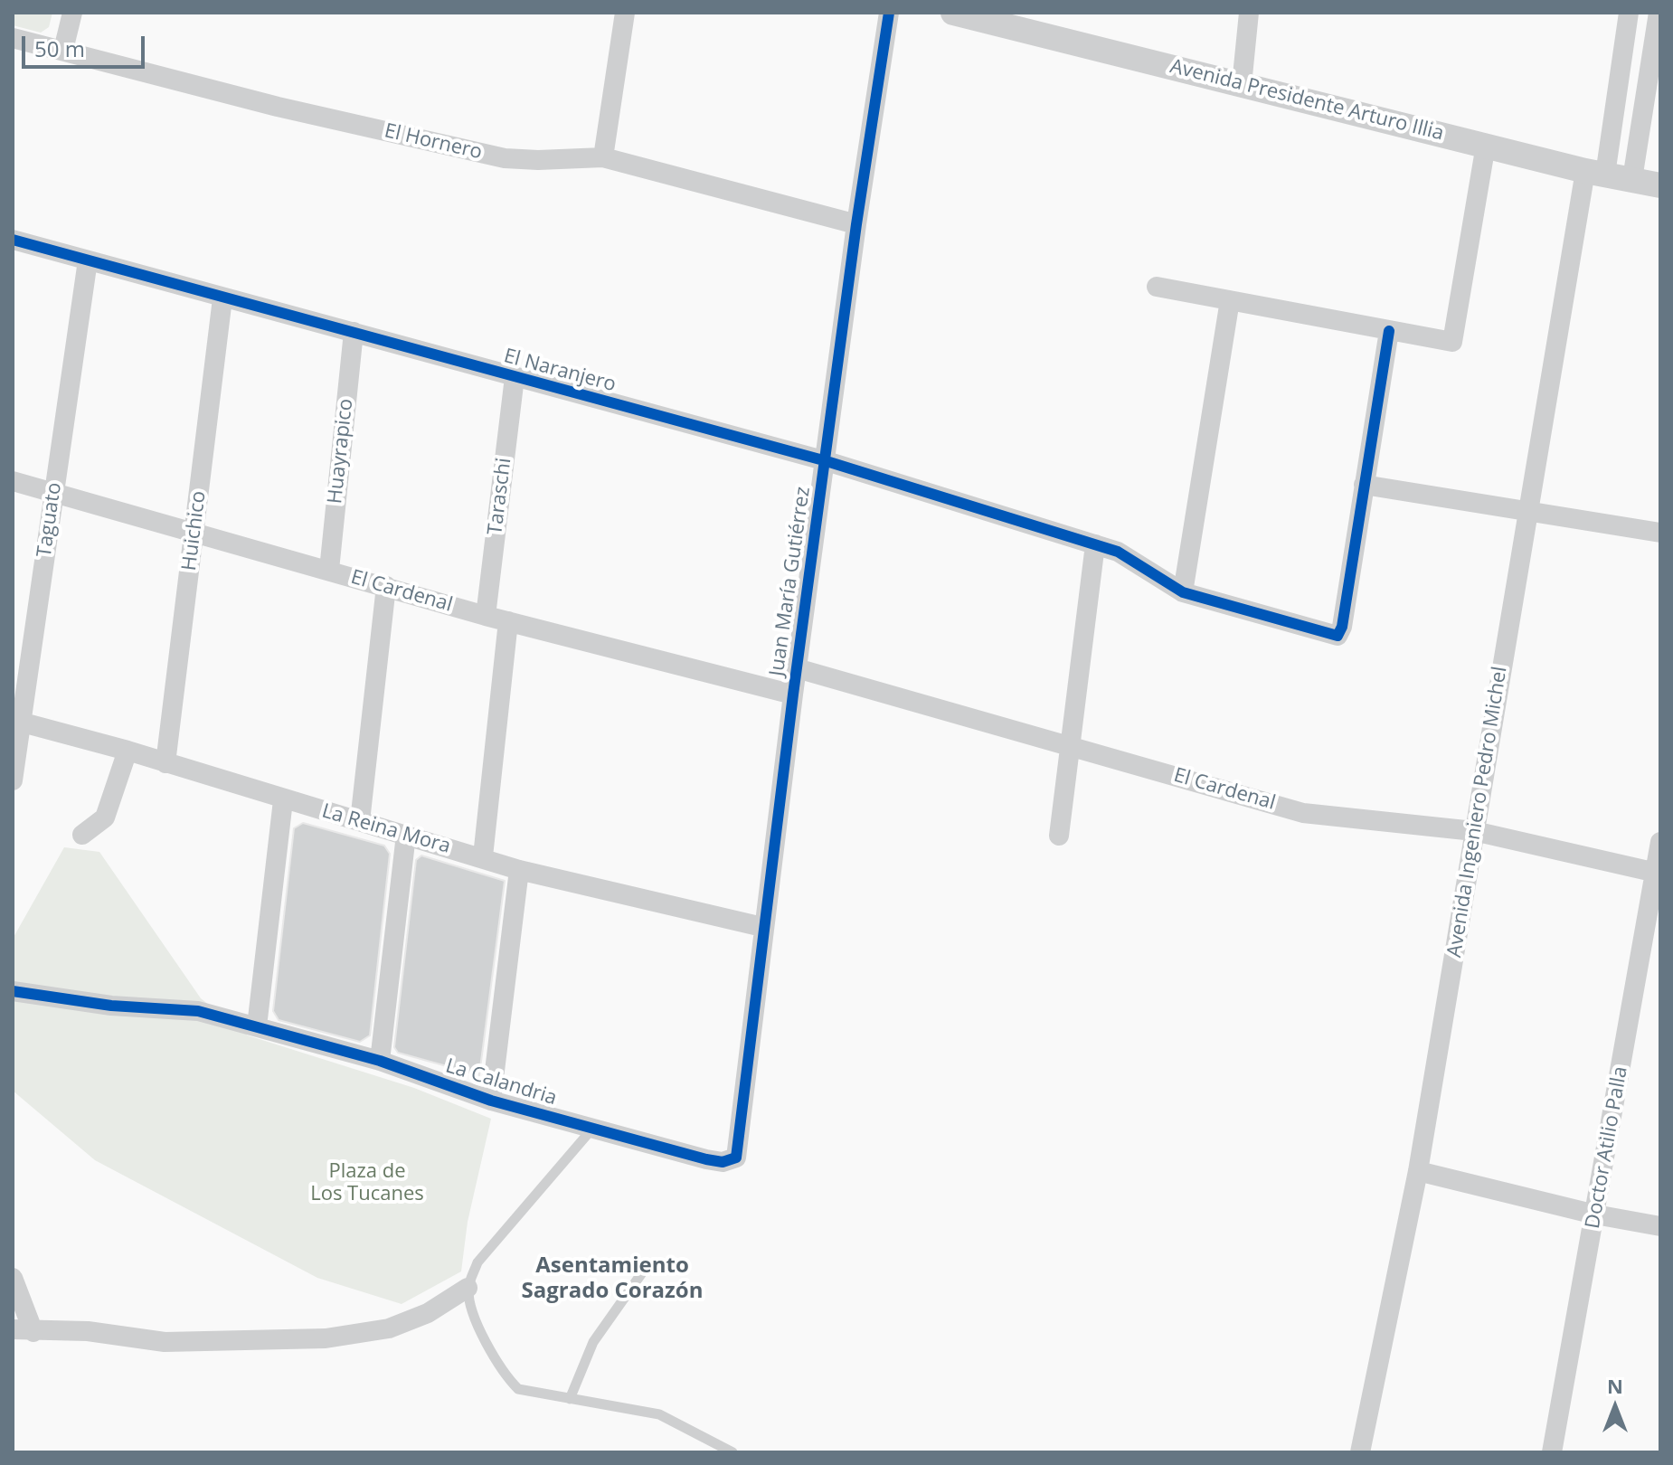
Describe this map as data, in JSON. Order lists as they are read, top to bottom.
{
  "streets": {
    "street": [
      "Avenida Presidente Arturo Illia",
      "El Hornero",
      "El Naranjero",
      "Huayrapico",
      "Taraschi",
      "Taguato",
      "Huichico",
      "Juan María Gutiérrez",
      "El Cardenal",
      "Avenida Ingeniero Pedro Michel",
      "La Reina Mora",
      "La Calandria",
      "Doctor Atilio Palla"
    ]
  },
  "crossings": [
    ["Avenida Presidente Arturo Illia", "Avenida Ingeniero Pedro Michel"],
    ["El Hornero", "Juan María Gutiérrez"],
    ["El Naranjero", "Huayrapico"],
    ["El Naranjero", "Taraschi"],
    ["El Naranjero", "Taguato"],
    ["El Naranjero", "Huichico"],
    ["El Naranjero", "Juan María Gutiérrez"],
    ["Huayrapico", "El Cardenal"],
    ["Taraschi", "El Cardenal"],
    ["Taguato", "El Cardenal"],
    ["Taguato", "La Reina Mora"],
    ["Huichico", "El Cardenal"],
    ["Huichico", "La Reina Mora"],
    ["Juan María Gutiérrez", "El Cardenal"],
    ["Juan María Gutiérrez", "La Reina Mora"],
    ["Juan María Gutiérrez", "La Calandria"],
    ["El Cardenal", "Avenida Ingeniero Pedro Michel"],
    ["El Cardenal", "Doctor Atilio Palla"]
  ],
  "districts": ["Asentamiento Sagrado Corazón"],
  "parks": ["Plaza de Los Tucanes"],
  "scale_bar": "50 m",
  "north": "top"
}
